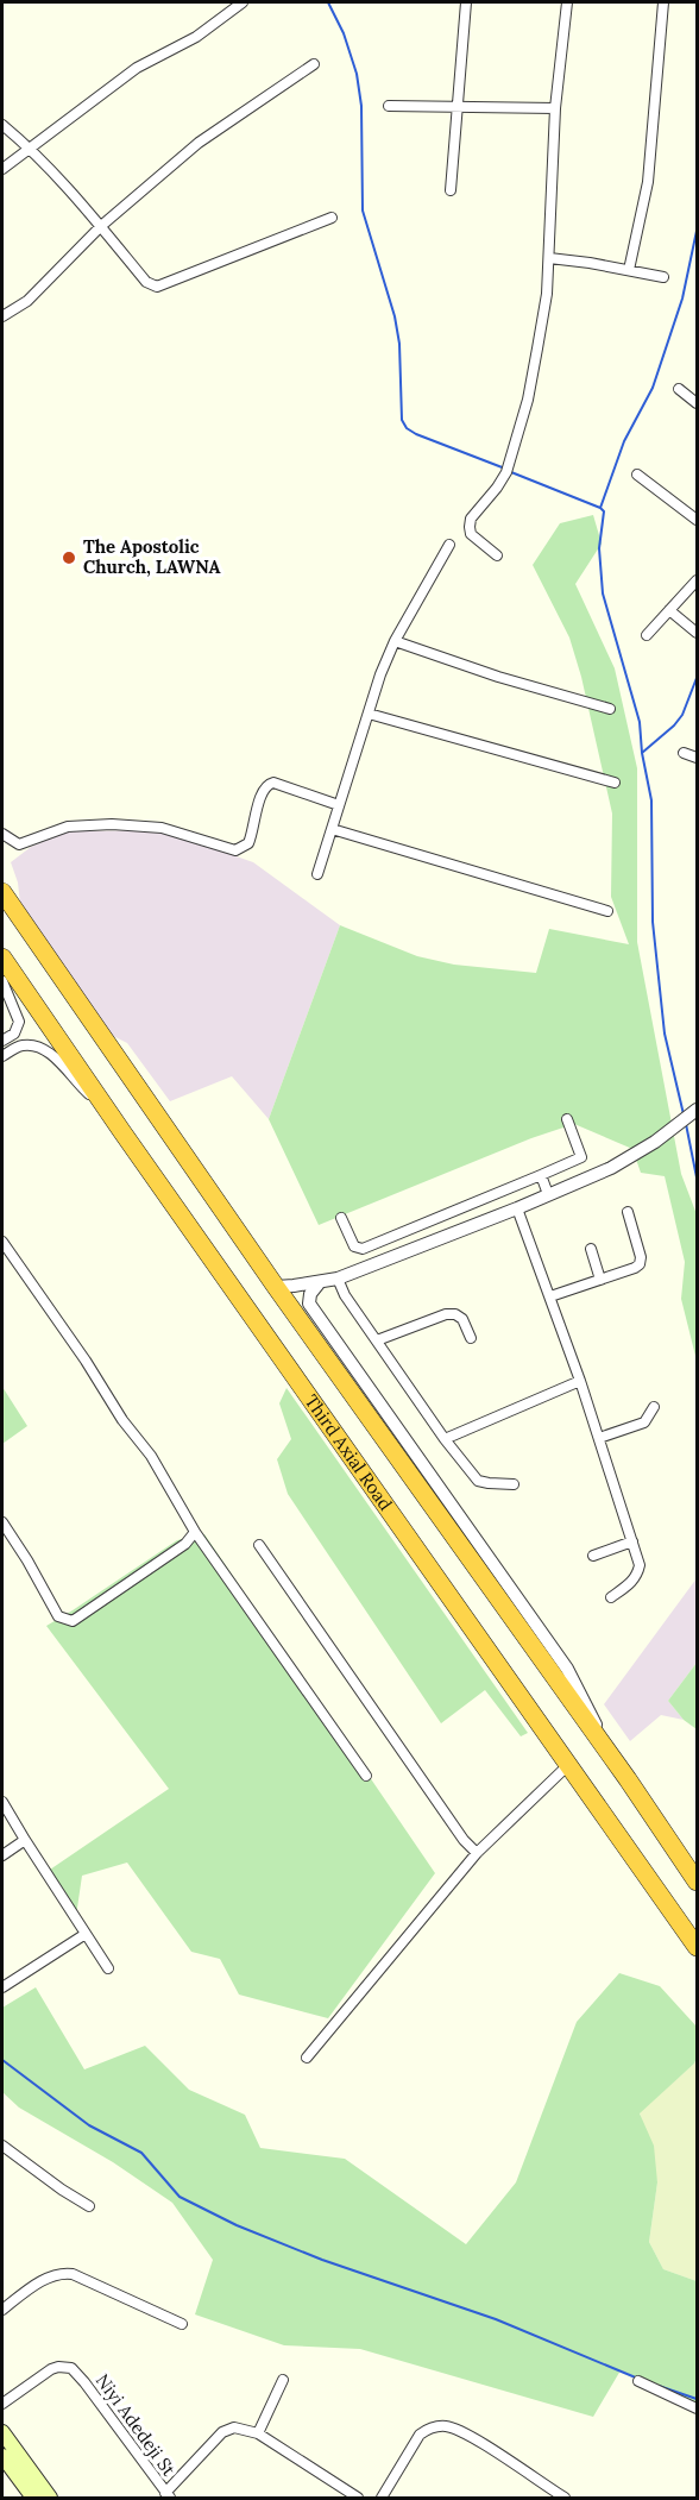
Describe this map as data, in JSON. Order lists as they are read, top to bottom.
{
  "streets": {
    "highway": ["Third Axial Road"],
    "street": ["Niyi Adedeji St"]
  },
  "places": ["The Apostolic Church, LAWNA"]
}
